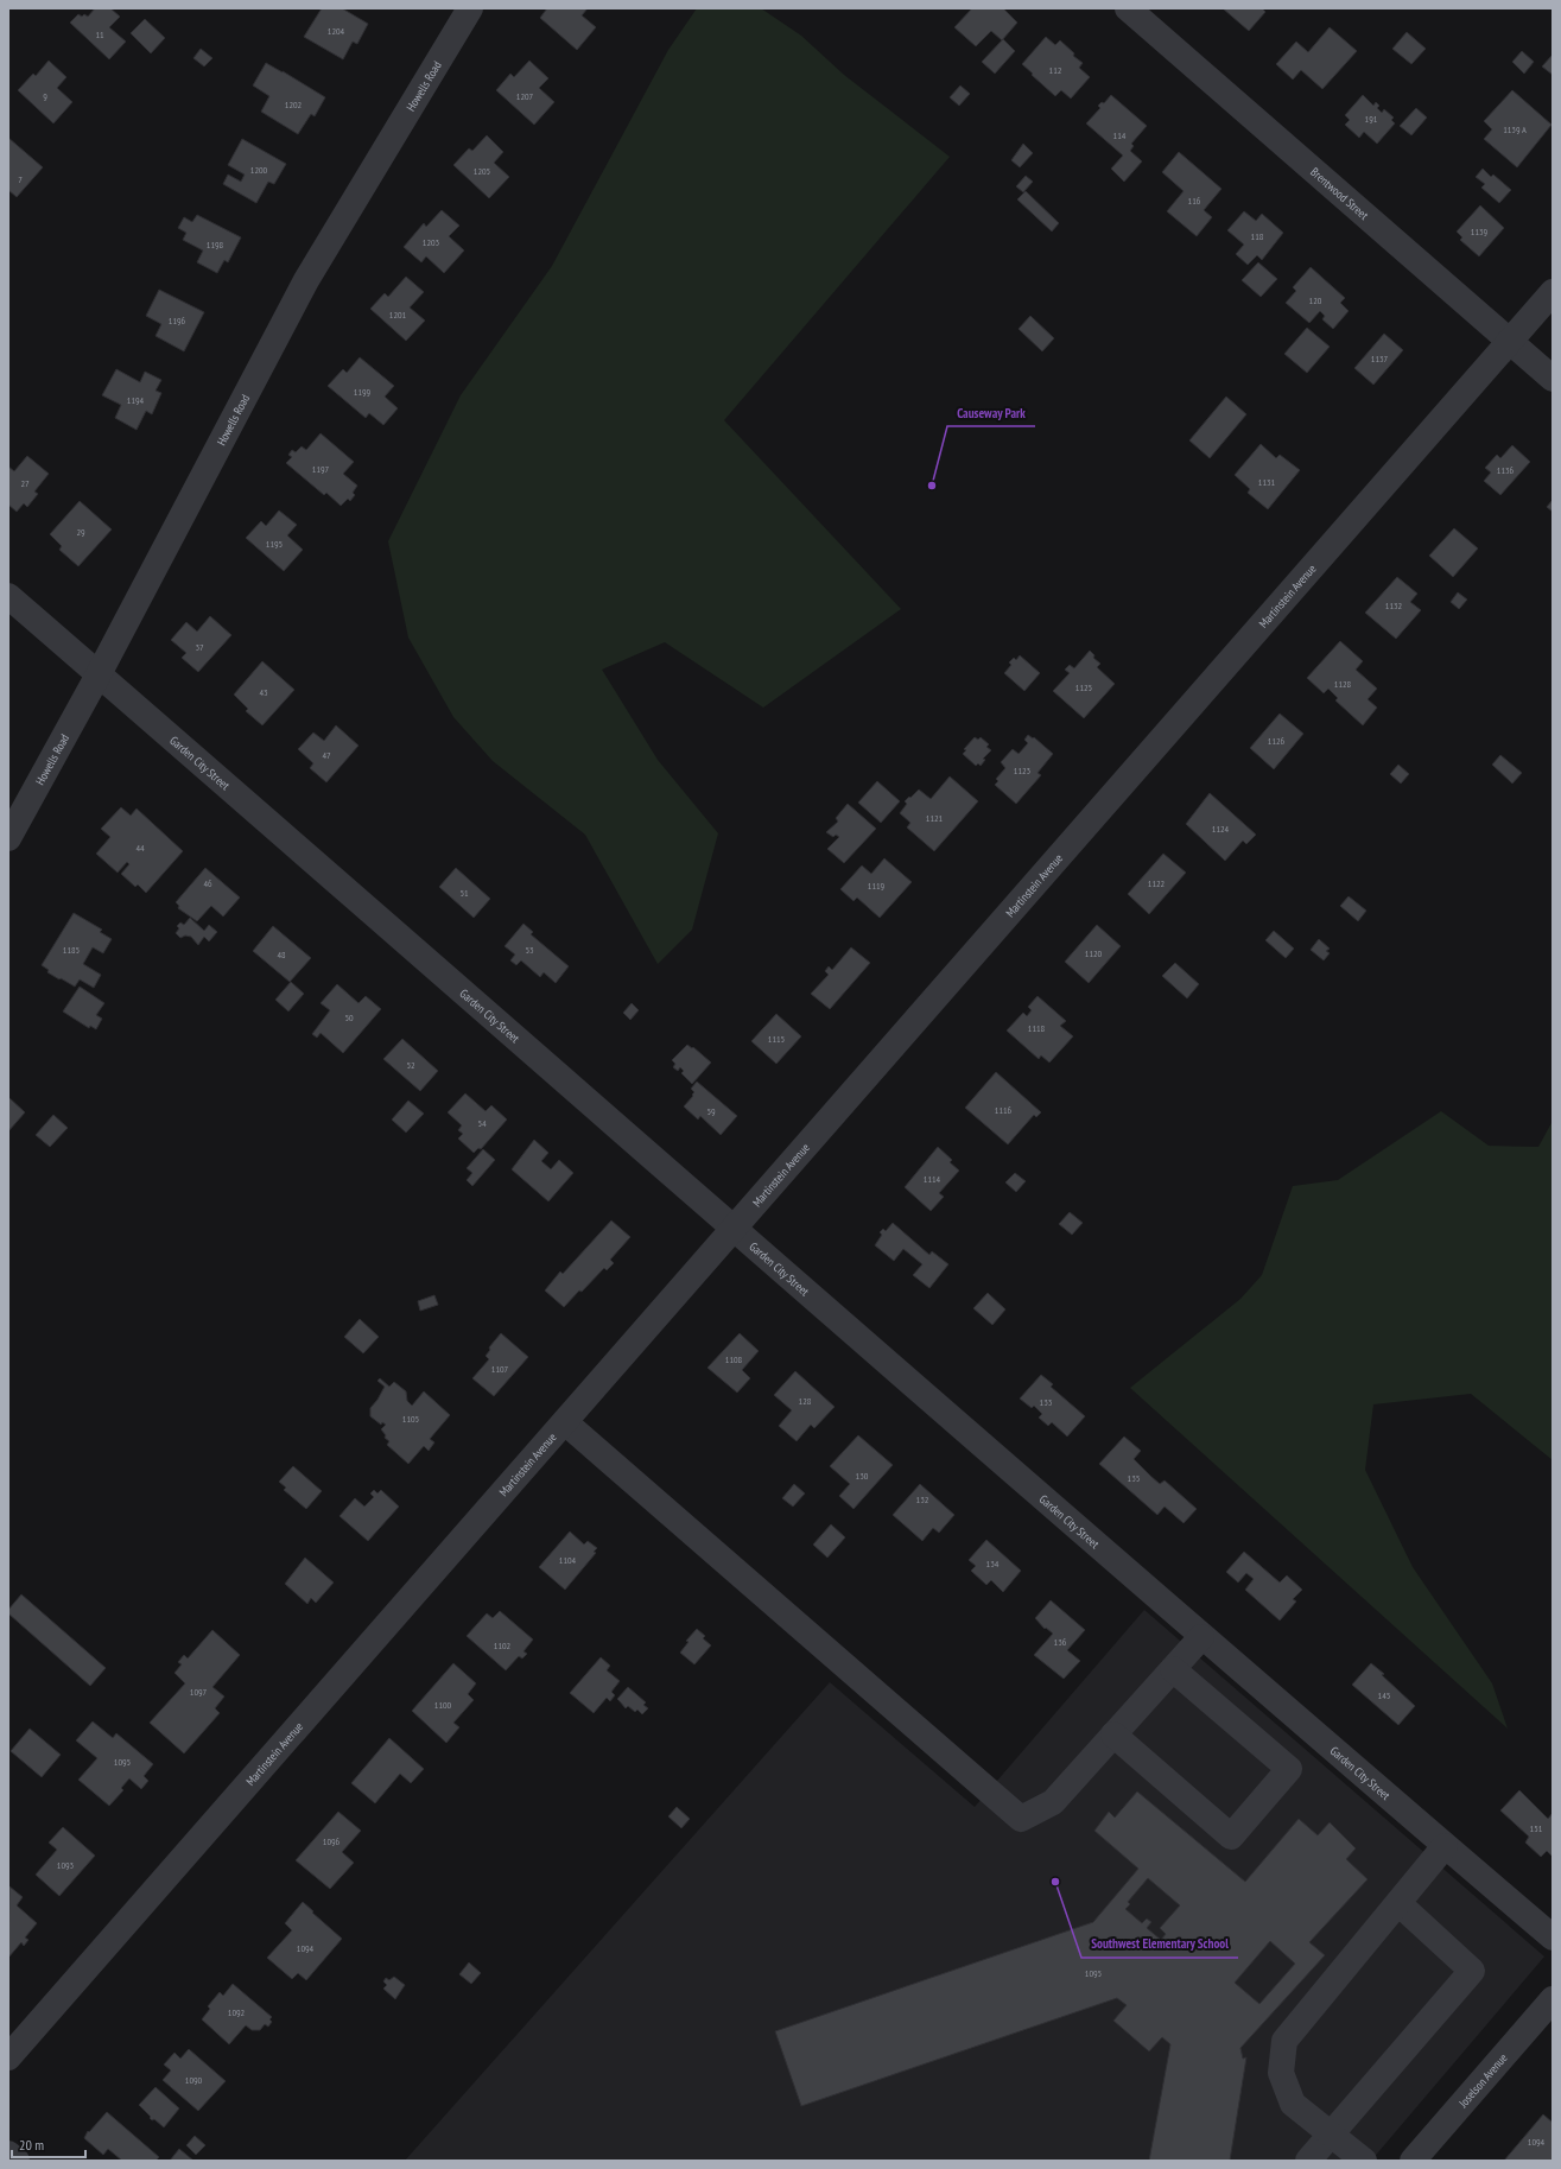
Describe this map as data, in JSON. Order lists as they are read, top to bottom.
{
  "streets": {
    "street": [
      "Howells Road",
      "Brentwood Street",
      "Martinstein Avenue",
      "Garden City Street",
      "Joselson Avenue"
    ]
  },
  "crossings": [
    ["Howells Road", "Garden City Street"],
    ["Brentwood Street", "Martinstein Avenue"],
    ["Martinstein Avenue", "Garden City Street"]
  ],
  "places": ["Causeway Park", "Southwest Elementary School"],
  "house_numbers": [
    "1204",
    "11",
    "112",
    "9",
    "1207",
    "1202",
    "191",
    "1139 A",
    "114",
    "1200",
    "1205",
    "7",
    "116",
    "1139",
    "118",
    "1203",
    "1198",
    "120",
    "1201",
    "1196",
    "1137",
    "1199",
    "1194",
    "1197",
    "1136",
    "1131",
    "27",
    "29",
    "1195",
    "1132",
    "37",
    "1128",
    "1125",
    "43",
    "1126",
    "47",
    "1123",
    "1121",
    "1124",
    "44",
    "46",
    "1122",
    "1119",
    "51",
    "1185",
    "53",
    "1120",
    "48",
    "50",
    "1118",
    "1115",
    "52",
    "1116",
    "59",
    "54",
    "1114",
    "1108",
    "1107",
    "128",
    "133",
    "1105",
    "130",
    "135",
    "132",
    "1104",
    "134",
    "136",
    "1102",
    "1097",
    "145",
    "1100",
    "1095",
    "151",
    "1096",
    "1093",
    "1094",
    "1095",
    "1092",
    "1090",
    "1094"
  ],
  "scale_bar": "20 m"
}
